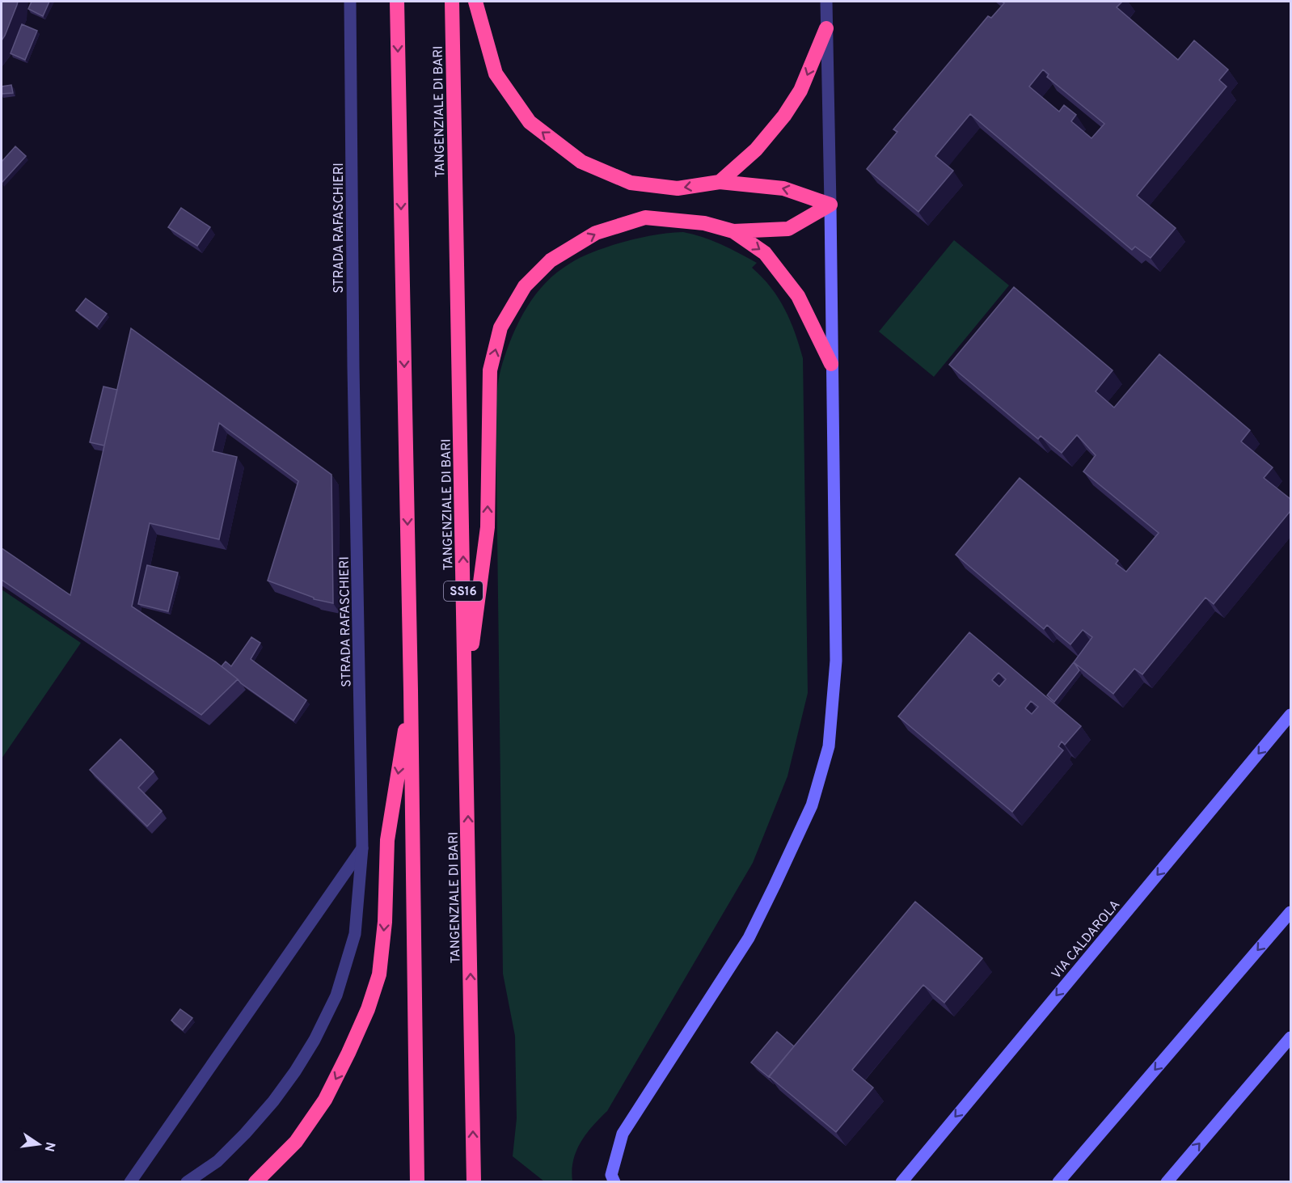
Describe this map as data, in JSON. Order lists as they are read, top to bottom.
{
  "streets": {
    "highway": ["TANGENZIALE DI BARI", "SS16"],
    "street": ["STRADA RAFASCHIERI", "VIA CALDAROLA"]
  },
  "one_way": ["VIA CALDAROLA"],
  "north": "right"
}
